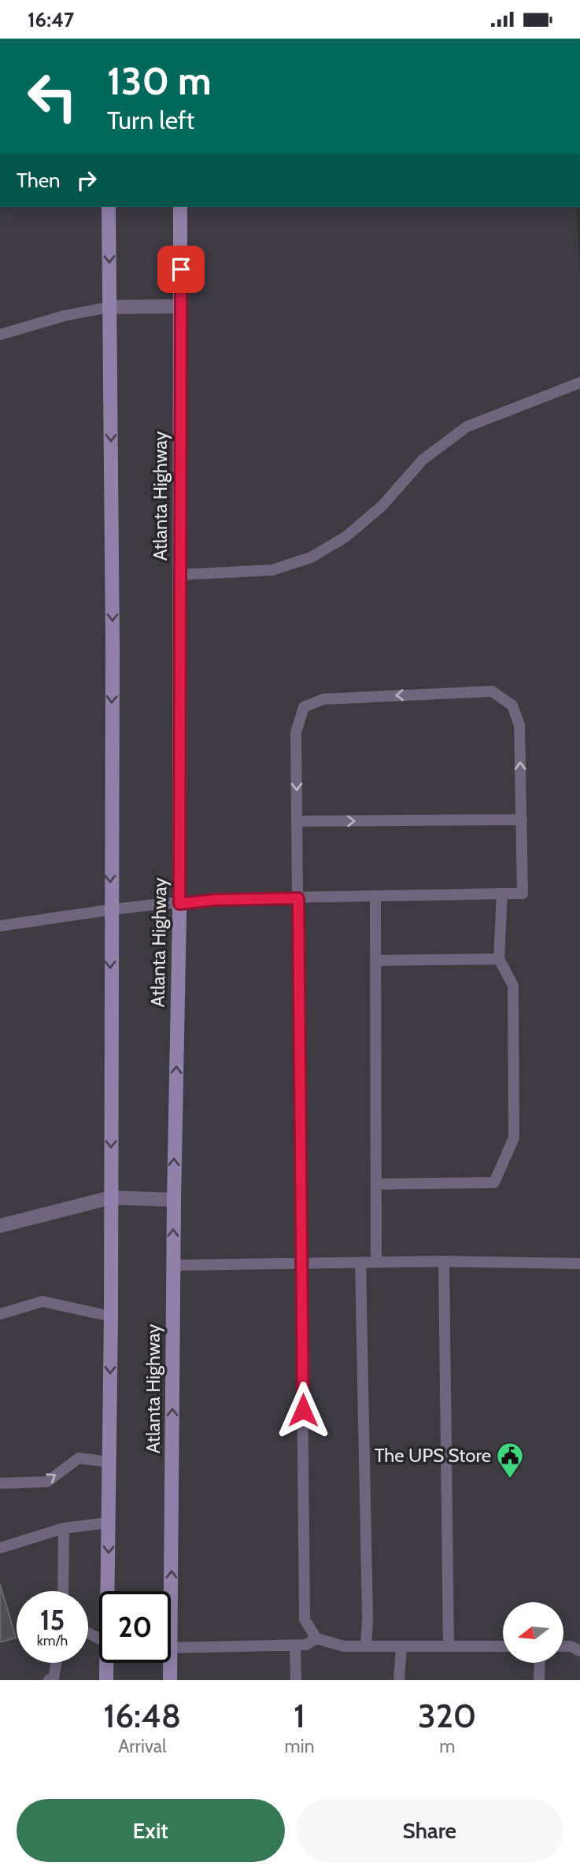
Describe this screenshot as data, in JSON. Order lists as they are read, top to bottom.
{
  "streets": {
    "main road": ["Atlanta Highway"]
  },
  "places": {
    "public building": ["The UPS Store"]
  },
  "north": "left",
  "page": {
    "status": "16:47",
    "turn": ["130 m", "Turn left"],
    "then": "Then",
    "speed": "15 km/h",
    "limit": "20",
    "eta": [
      "16:48",
      "Arrival",
      "1",
      "min",
      "320",
      "m"
    ],
    "buttons": ["Exit", "Share"]
  }
}
